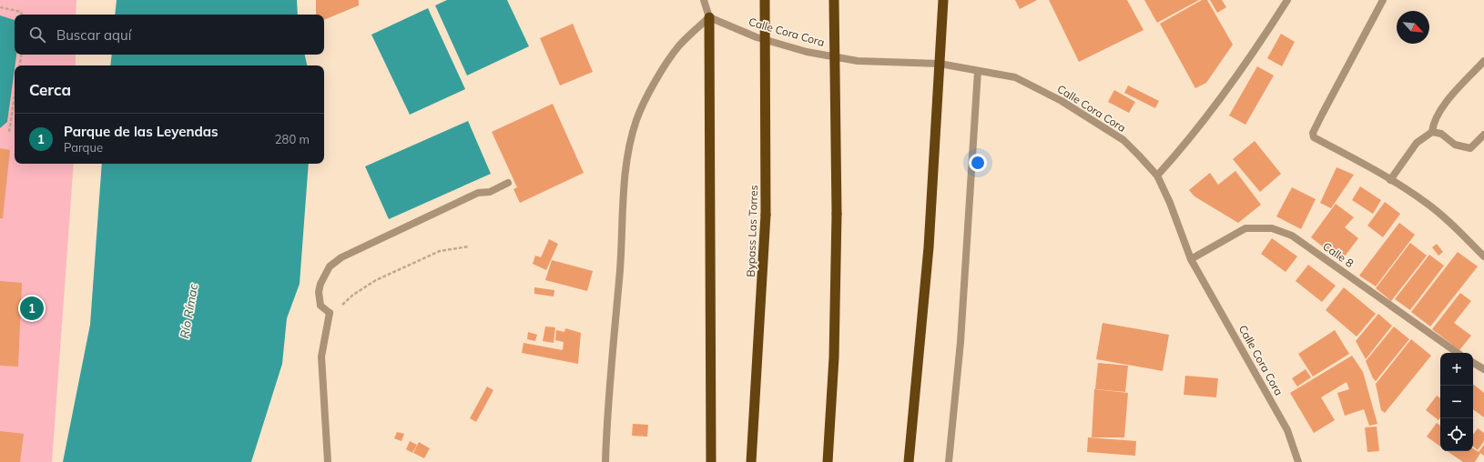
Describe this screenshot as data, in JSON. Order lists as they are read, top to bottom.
{
  "streets": {
    "highway": ["Bypass Las Torres"],
    "street": ["Calle Cora Cora", "Calle 8"]
  },
  "crossings": [
    ["Calle Cora Cora", "Calle 8"]
  ],
  "water": ["Río Rímac"],
  "north": "bottom right",
  "page": {
    "search": "Buscar aquí",
    "heading": "Cerca",
    "list": [
      {
        "mark": "1",
        "name": "Parque de las Leyendas",
        "note": "Parque",
        "value": "280 m"
      }
    ],
    "pins": "1",
    "map_buttons": ["+", "−"]
  }
}
